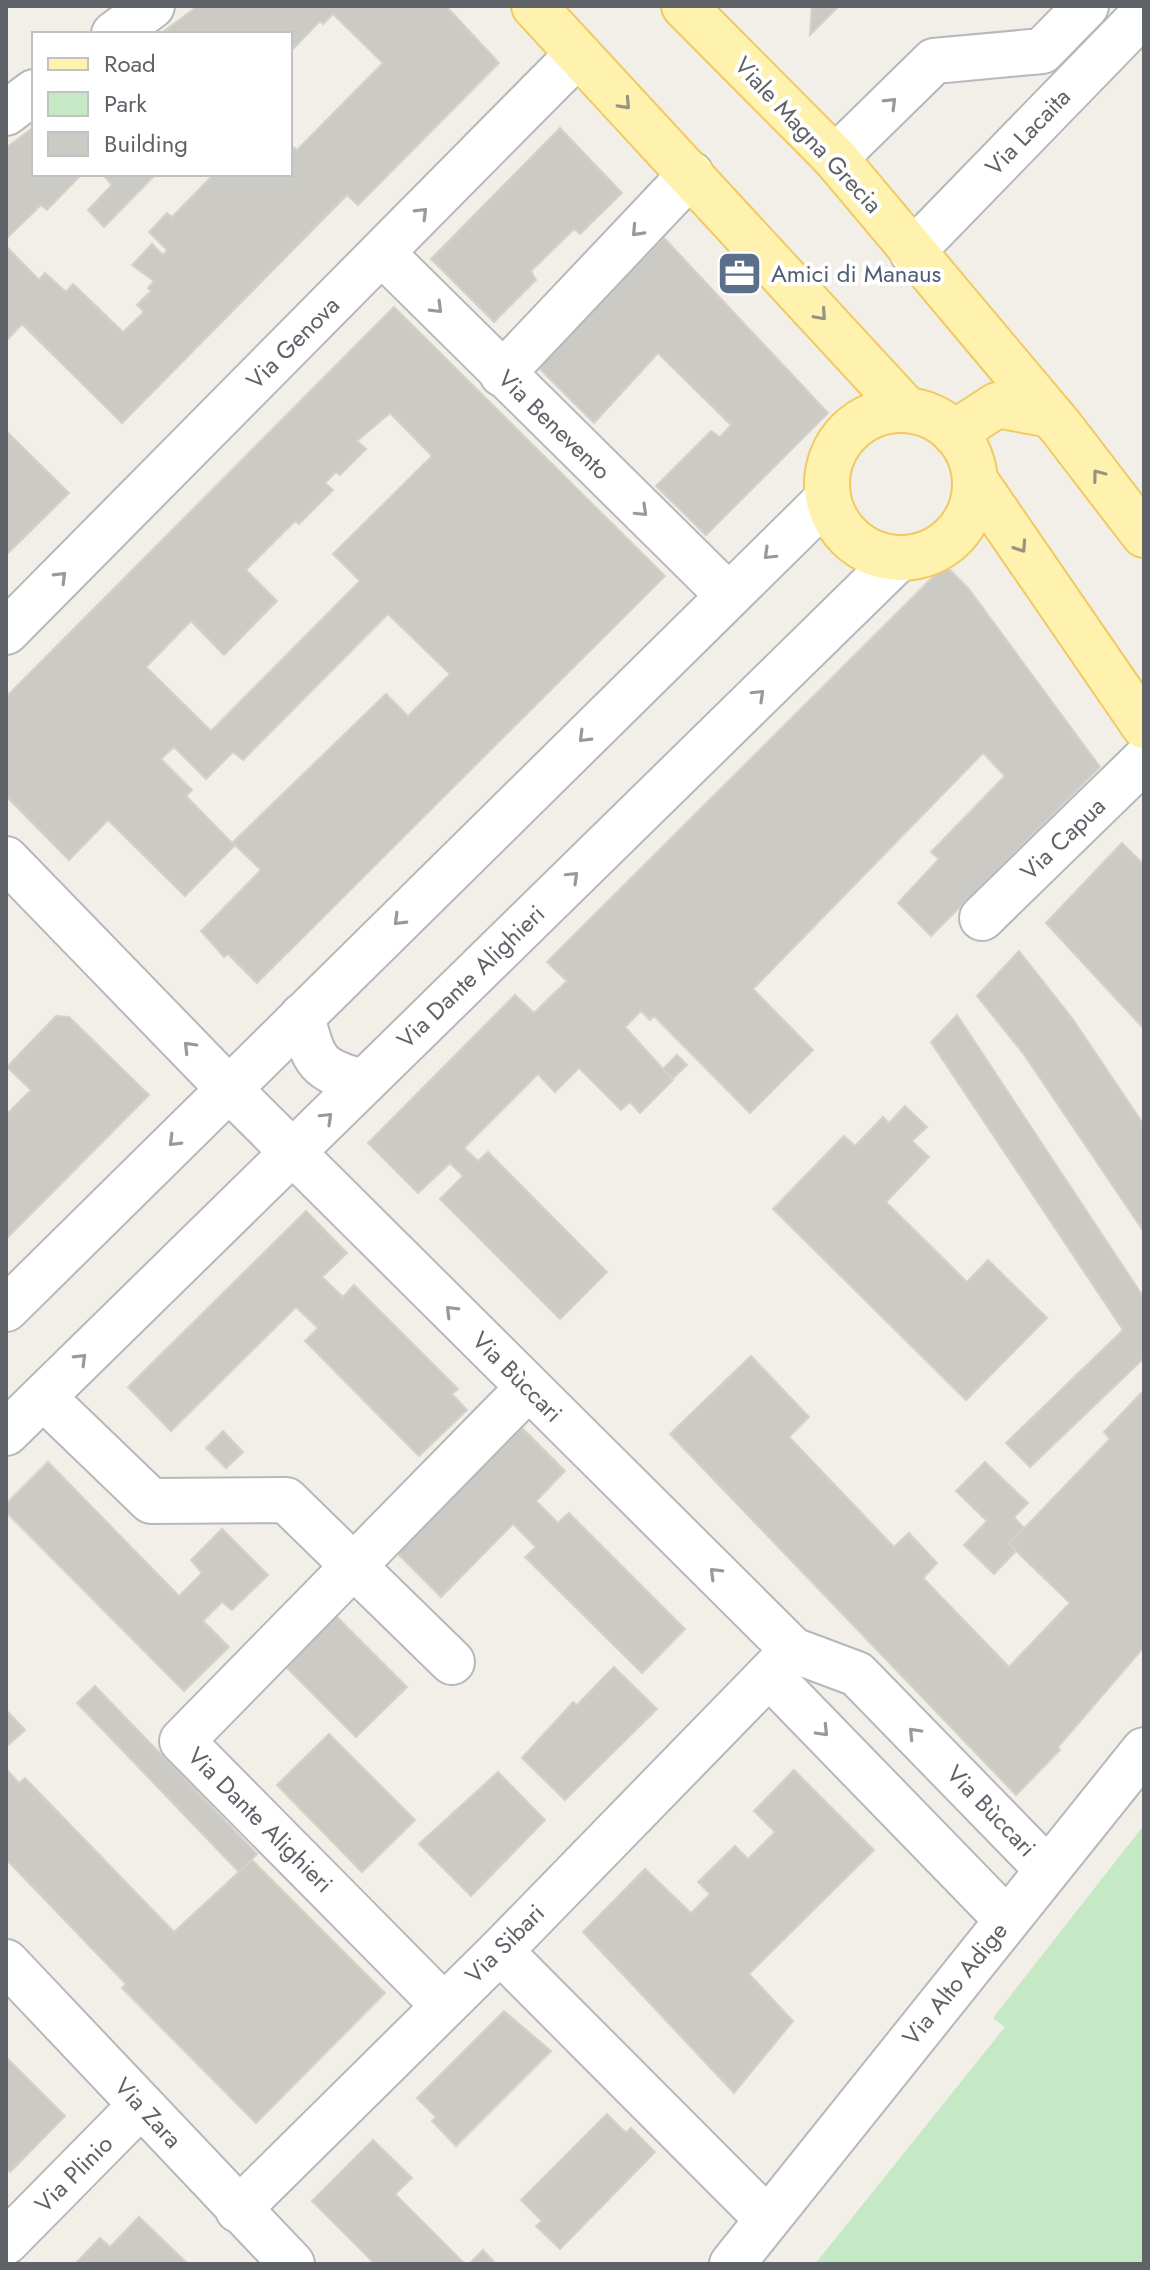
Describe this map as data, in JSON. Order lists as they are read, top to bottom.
{
  "streets": {
    "main road": ["Viale Magna Grecia"],
    "street": [
      "Via Lacaita",
      "Via Genova",
      "Via Benevento",
      "Via Capua",
      "Via Dante Alighieri",
      "Via Bùccari",
      "Via Sibari",
      "Via Alto Adige",
      "Via Zara",
      "Via Plinio"
    ]
  },
  "crossings": [
    ["Via Lacaita", "Viale Magna Grecia"],
    ["Via Genova", "Via Benevento"],
    ["Via Dante Alighieri", "Via Bùccari"],
    ["Via Dante Alighieri", "Via Sibari"],
    ["Via Bùccari", "Via Sibari"],
    ["Via Bùccari", "Via Alto Adige"],
    ["Via Sibari", "Via Zara"],
    ["Via Zara", "Via Plinio"]
  ],
  "one_way": ["Via Benevento"],
  "places": {
    "office": ["Amici di Manaus"]
  },
  "legend": ["Road", "Park", "Building"]
}
